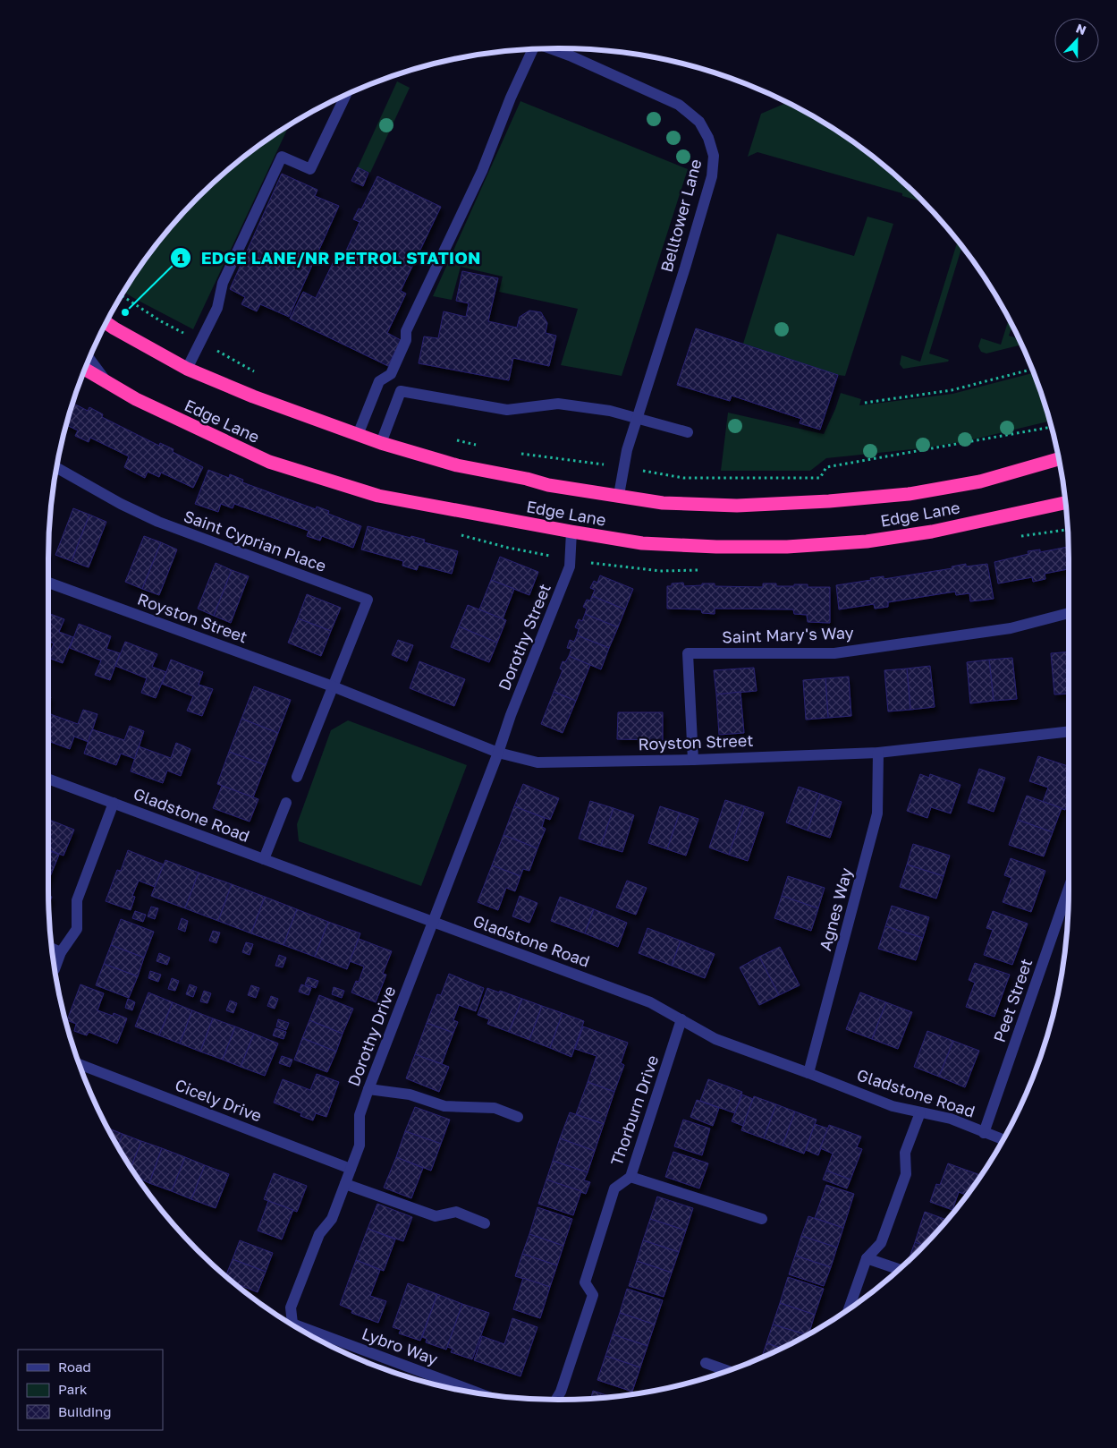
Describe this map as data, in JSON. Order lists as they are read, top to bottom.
{
  "streets": {
    "highway": ["Edge Lane"],
    "street": [
      "Belltower Lane",
      "Saint Cyprian Place",
      "Royston Street",
      "Saint Mary's Way",
      "Dorothy Street",
      "Gladstone Road",
      "Agnes Way",
      "Peet Street",
      "Dorothy Drive",
      "Cicely Drive",
      "Thorburn Drive",
      "Lybro Way"
    ]
  },
  "crossings": [
    ["Belltower Lane", "Edge Lane"],
    ["Edge Lane", "Dorothy Street"],
    ["Saint Cyprian Place", "Royston Street"],
    ["Royston Street", "Saint Mary's Way"],
    ["Royston Street", "Dorothy Street"],
    ["Royston Street", "Agnes Way"],
    ["Royston Street", "Dorothy Drive"],
    ["Dorothy Street", "Dorothy Drive"],
    ["Gladstone Road", "Agnes Way"],
    ["Gladstone Road", "Peet Street"],
    ["Gladstone Road", "Dorothy Drive"],
    ["Gladstone Road", "Thorburn Drive"],
    ["Dorothy Drive", "Cicely Drive"]
  ],
  "places": ["EDGE LANE/NR PETROL STATION"],
  "legend": ["Road", "Park", "Building"],
  "north": "top"
}
